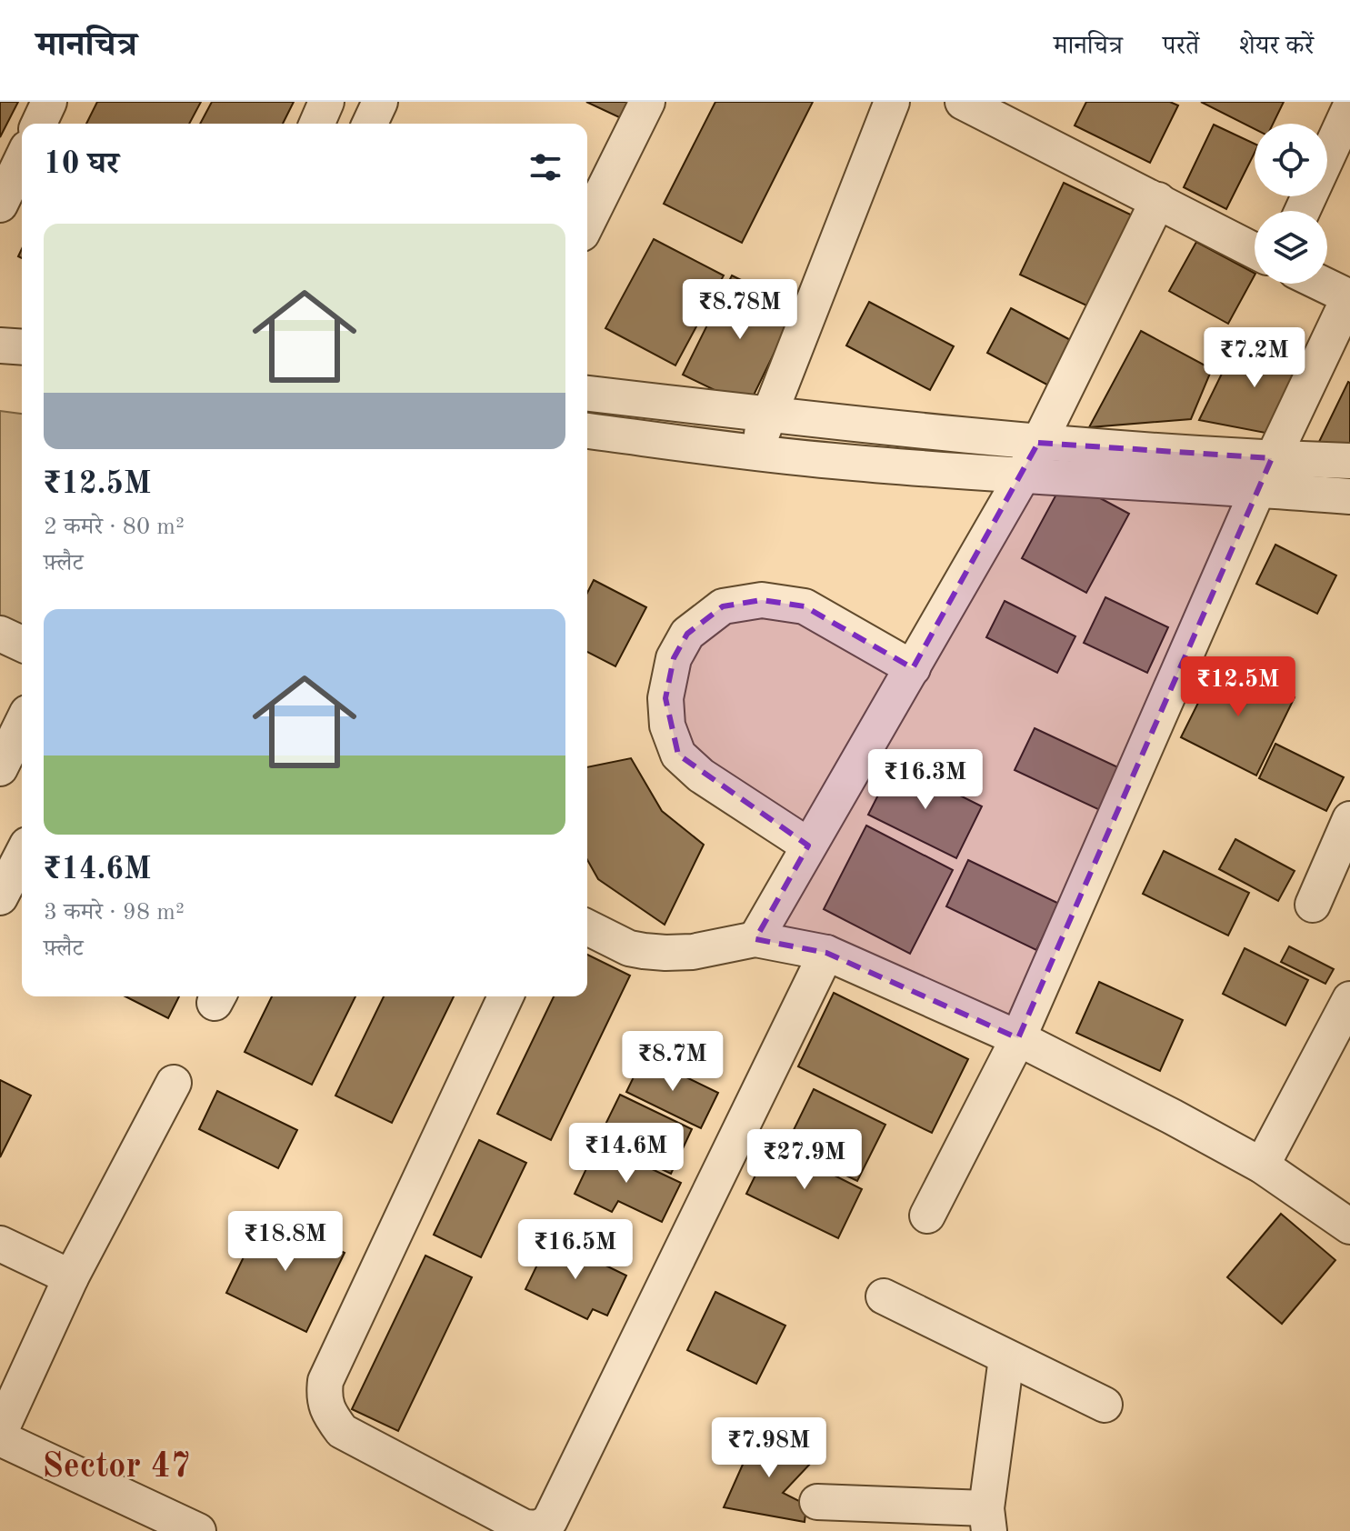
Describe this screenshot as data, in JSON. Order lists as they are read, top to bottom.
{
  "districts": ["Sector 47"],
  "page": {
    "header": "मानचित्र",
    "nav": ["मानचित्र", "परतें", "शेयर करें"],
    "heading": "10 घर",
    "list": [
      {
        "name": "₹12.5M",
        "note": "2 कमरे · 80 m² · फ़्लैट"
      },
      {
        "name": "₹14.6M",
        "note": "3 कमरे · 98 m² · फ़्लैट"
      }
    ],
    "price": [
      "₹8.78M",
      "₹7.2M",
      "₹12.5M",
      "₹16.3M",
      "₹8.7M",
      "₹14.6M",
      "₹27.9M",
      "₹18.8M",
      "₹16.5M",
      "₹7.98M"
    ]
  }
}
